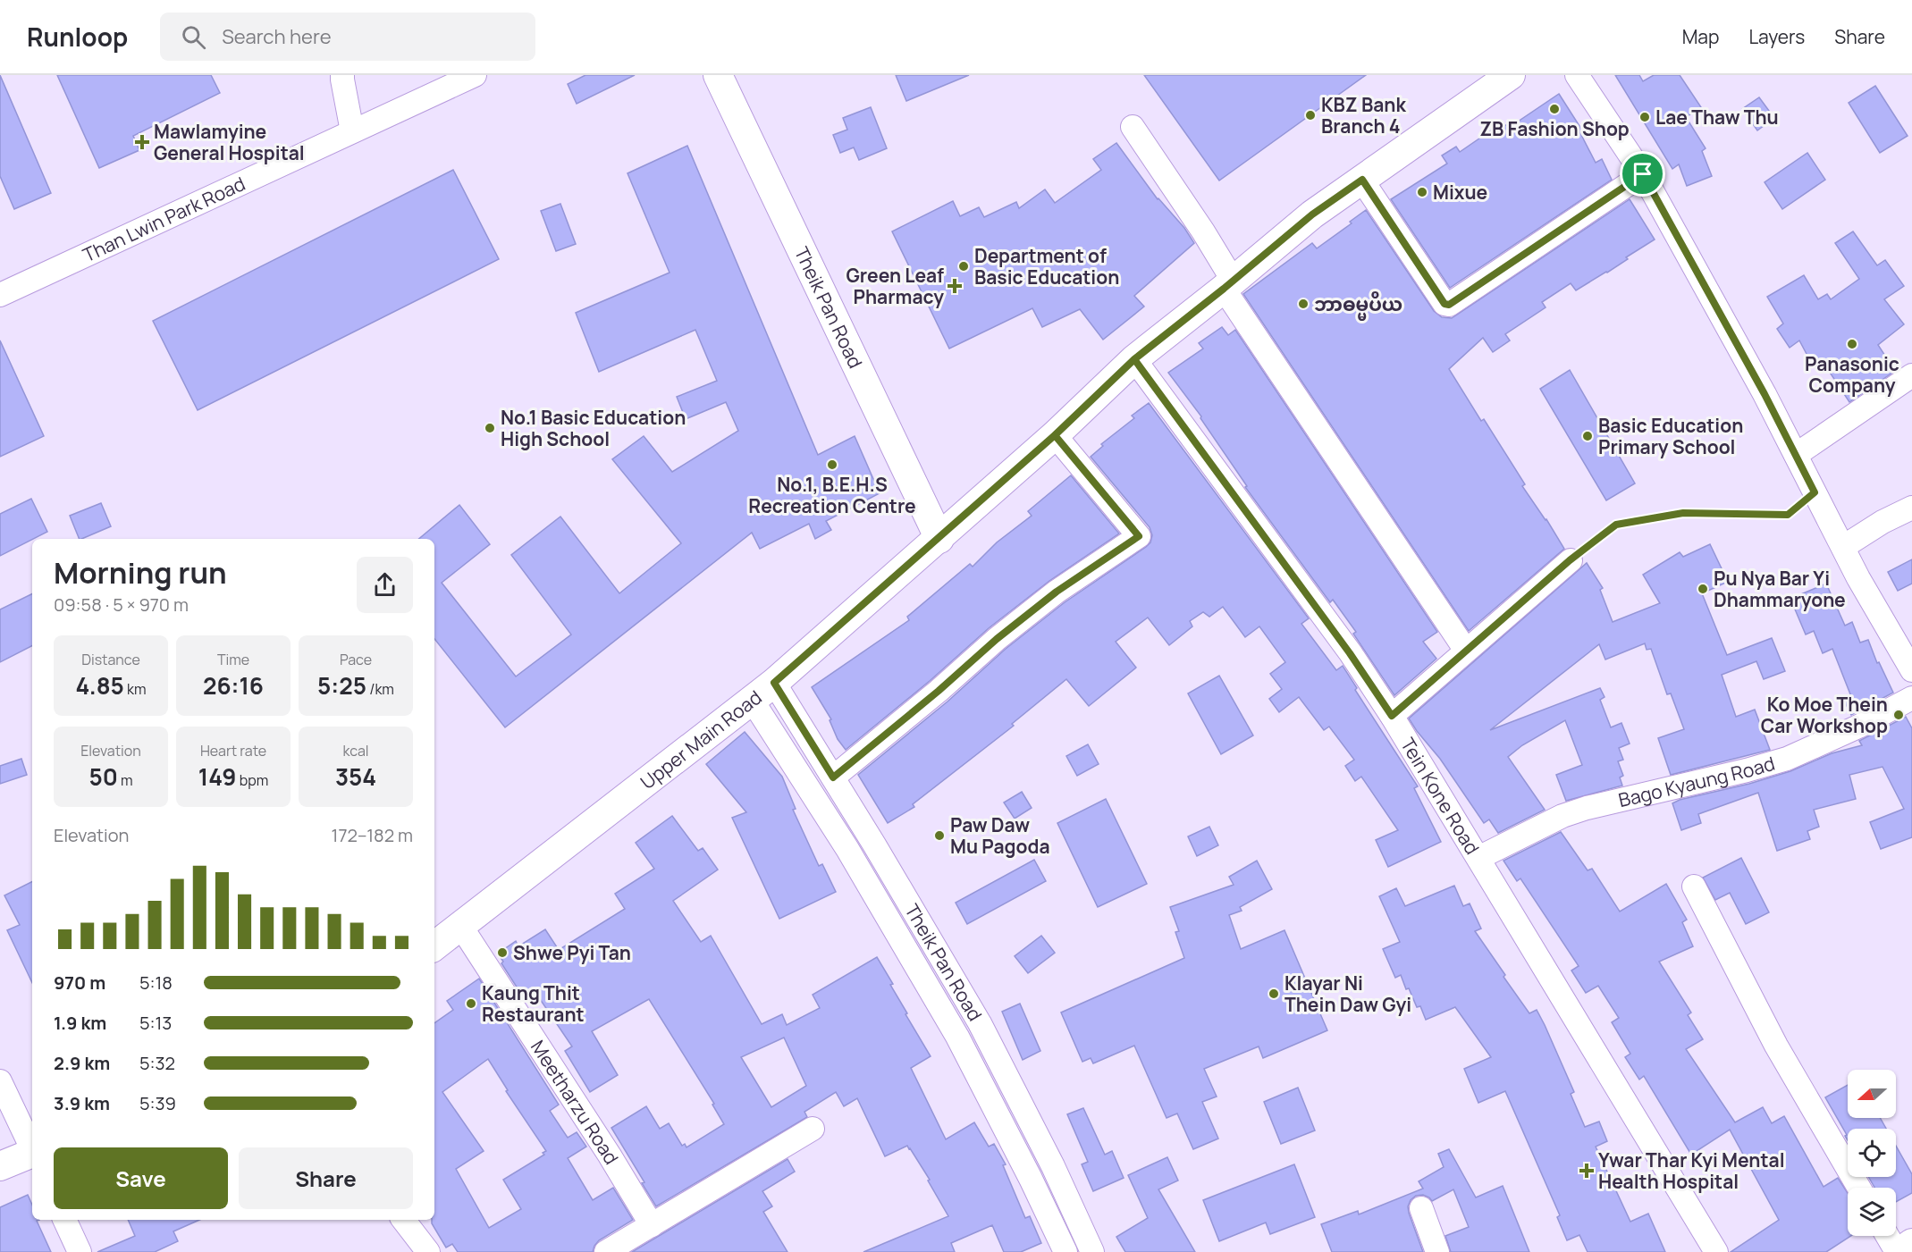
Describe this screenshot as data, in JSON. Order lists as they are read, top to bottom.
{
  "streets": {
    "main road": ["Theik Pan Road", "Upper Main Road"],
    "street": [
      "Than Lwin Park Road",
      "Bago Kyaung Road",
      "Tein Kone Road",
      "Meetharzu Road"
    ]
  },
  "crossings": [
    ["Theik Pan Road", "Upper Main Road"],
    ["Upper Main Road", "Tein Kone Road"],
    ["Upper Main Road", "Meetharzu Road"],
    ["Bago Kyaung Road", "Tein Kone Road"]
  ],
  "places": {
    "other": [
      "ZB Fashion Shop",
      "KBZ Bank Branch 4",
      "Lae Thaw Thu",
      "Mixue",
      "Department of Basic Education",
      "ဘာဓမ္မပိယ",
      "Panasonic Company",
      "No.1 Basic Education High School",
      "Basic Education Primary School",
      "No.1, B.E.H.S Recreation Centre",
      "Pu Nya Bar Yi Dhammaryone",
      "Ko Moe Thein Car Workshop",
      "Paw Daw Mu Pagoda",
      "Shwe Pyi Tan",
      "Klayar Ni Thein Daw Gyi",
      "Kaung Thit Restaurant"
    ],
    "health": ["Mawlamyine General Hospital", "Green Leaf Pharmacy", "Ywar Thar Kyi Mental Health Hospital"]
  },
  "north": "left",
  "page": {
    "header": "Runloop",
    "search": "Search here",
    "nav": ["Map", "Layers", "Share"],
    "heading": ["Morning run", "09:58 · 5 × 970 m"],
    "stats": [
      ["Distance", "4.85 km"],
      ["Time", "26:16"],
      ["Pace", "5:25 /km"],
      ["Elevation", "50 m"],
      ["Heart rate", "149 bpm"],
      ["kcal", "354"]
    ],
    "chart": ["Elevation", "172–182 m"],
    "list": [
      {
        "name": "970 m",
        "note": "5:18"
      },
      {
        "name": "1.9 km",
        "note": "5:13"
      },
      {
        "name": "2.9 km",
        "note": "5:32"
      },
      {
        "name": "3.9 km",
        "note": "5:39"
      }
    ],
    "buttons": ["Save", "Share"]
  }
}
